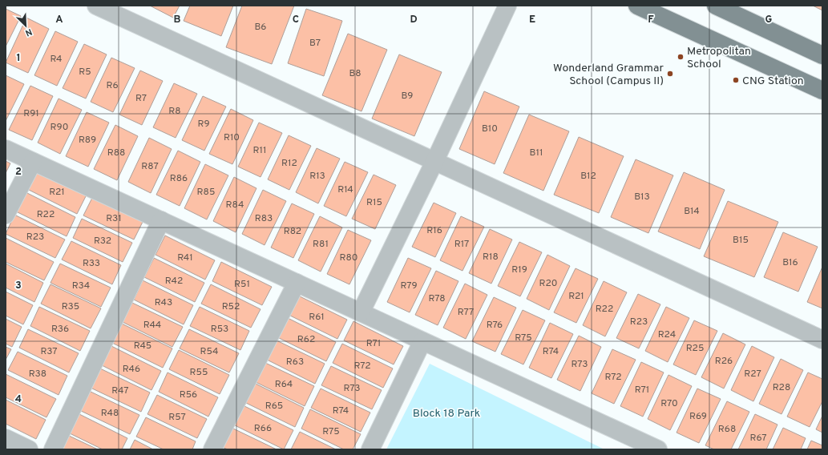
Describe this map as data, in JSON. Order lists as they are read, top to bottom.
{
  "parks": ["Block 18 Park"],
  "places": ["Metropolitan School", "Wonderland Grammar School (Campus II)", "CNG Station"],
  "house_numbers": [
    "B6",
    "B7",
    "R4",
    "R5",
    "B8",
    "R6",
    "B9",
    "R7",
    "R8",
    "R91",
    "R9",
    "R90",
    "B10",
    "R10",
    "R89",
    "R11",
    "R88",
    "B11",
    "R12",
    "R87",
    "R13",
    "B12",
    "R86",
    "R14",
    "R21",
    "R85",
    "B13",
    "R15",
    "R84",
    "B14",
    "R22",
    "R31",
    "R83",
    "R16",
    "R82",
    "R23",
    "B15",
    "R32",
    "R81",
    "R17",
    "R18",
    "R41",
    "R80",
    "B16",
    "R33",
    "R19",
    "R42",
    "R20",
    "R51",
    "R34",
    "R79",
    "R21",
    "R78",
    "R43",
    "R35",
    "R52",
    "R22",
    "R77",
    "R61",
    "R23",
    "R44",
    "R76",
    "R36",
    "R53",
    "R24",
    "R75",
    "R62",
    "R71",
    "R45",
    "R25",
    "R37",
    "R54",
    "R74",
    "R26",
    "R63",
    "R73",
    "R72",
    "R46",
    "R55",
    "R38",
    "R27",
    "R72",
    "R64",
    "R28",
    "R73",
    "R71",
    "R47",
    "R56",
    "R70",
    "R65",
    "R74",
    "R48",
    "R69",
    "R57",
    "R66",
    "R68",
    "R75",
    "R67"
  ],
  "north": "bottom right",
  "grid": {
    "columns": [
      "A",
      "B",
      "C",
      "D",
      "E",
      "F",
      "G"
    ],
    "rows": [
      "1",
      "2",
      "3",
      "4"
    ]
  }
}
